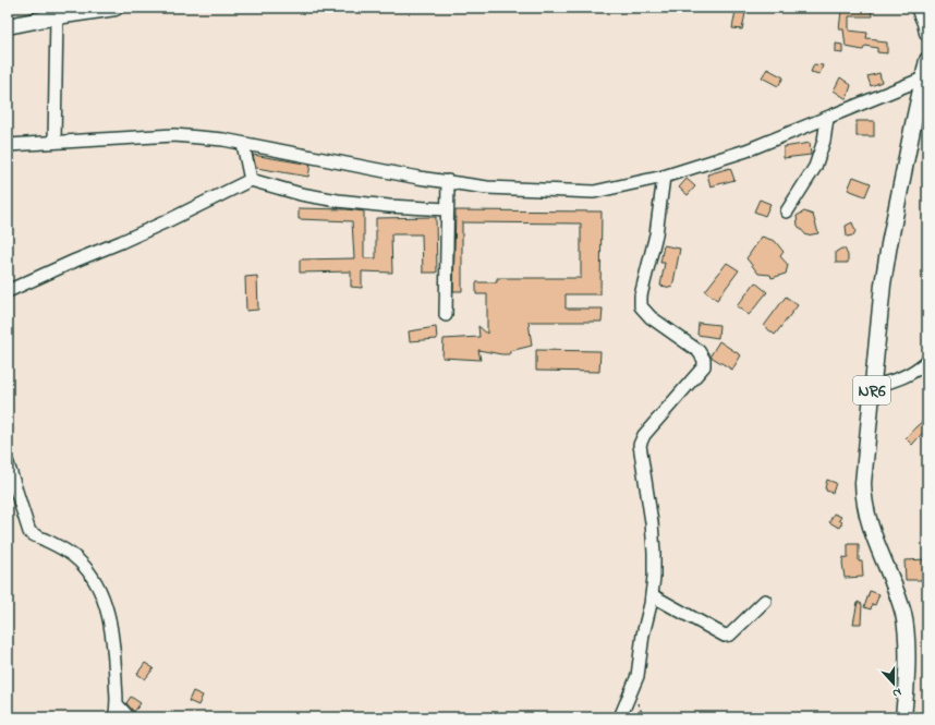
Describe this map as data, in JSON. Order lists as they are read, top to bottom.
{
  "streets": {
    "main road": ["NR6"]
  },
  "north": "bottom"
}
